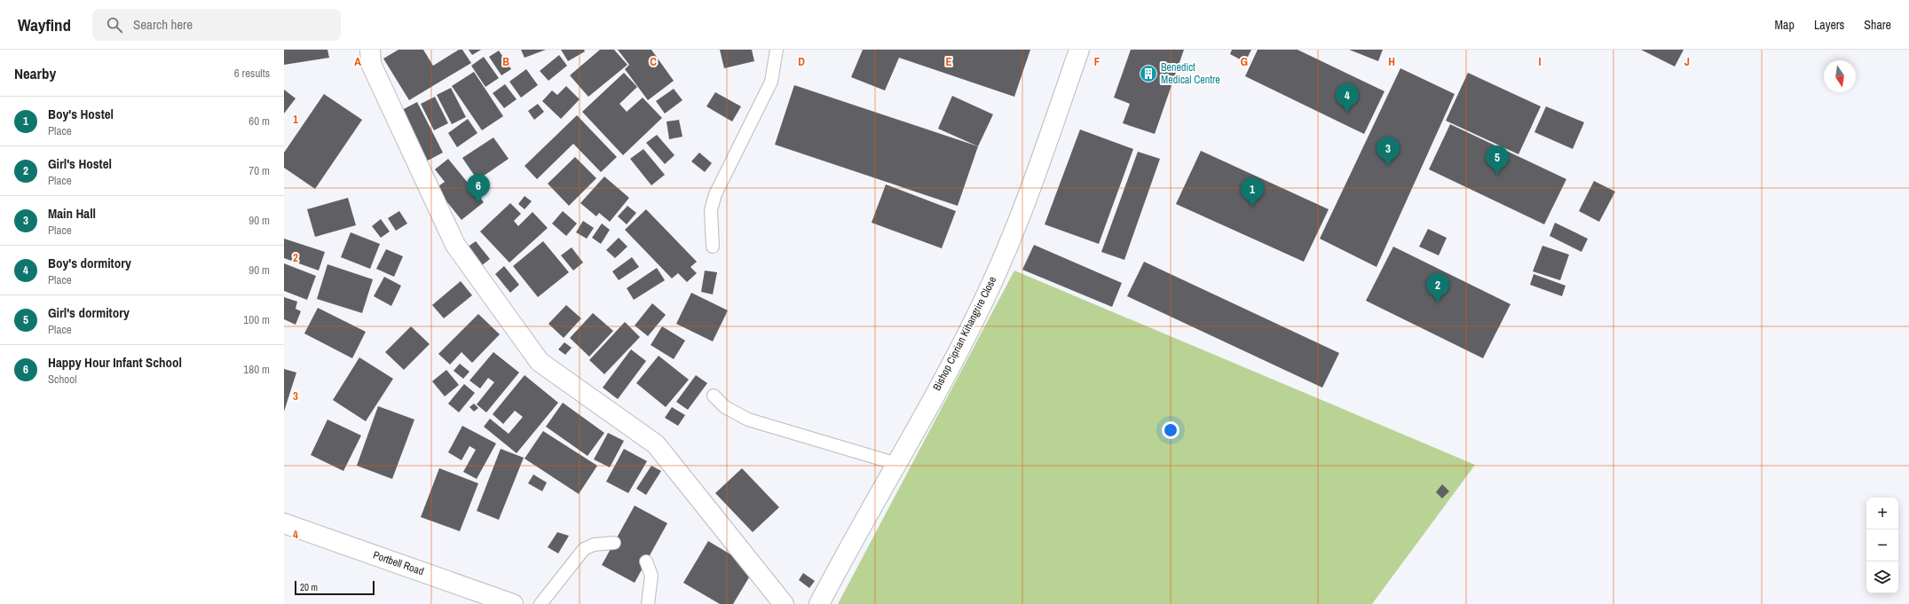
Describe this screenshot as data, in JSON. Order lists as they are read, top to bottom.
{
  "streets": {
    "street": ["Bishop Ciprian Kihangrire Close", "Portbell Road"]
  },
  "places": {
    "building": ["Benedict Medical Centre"]
  },
  "scale_bar": "20 m",
  "north": "bottom",
  "page": {
    "header": "Wayfind",
    "search": "Search here",
    "nav": ["Map", "Layers", "Share"],
    "heading": ["Nearby", "6 results"],
    "pins": [
      "4",
      "3",
      "5",
      "6",
      "1",
      "2"
    ],
    "list": [
      {
        "mark": "1",
        "name": "Boy's Hostel",
        "note": "Place",
        "value": "60 m"
      },
      {
        "mark": "2",
        "name": "Girl's Hostel",
        "note": "Place",
        "value": "70 m"
      },
      {
        "mark": "3",
        "name": "Main Hall",
        "note": "Place",
        "value": "90 m"
      },
      {
        "mark": "4",
        "name": "Boy's dormitory",
        "note": "Place",
        "value": "90 m"
      },
      {
        "mark": "5",
        "name": "Girl's dormitory",
        "note": "Place",
        "value": "100 m"
      },
      {
        "mark": "6",
        "name": "Happy Hour Infant School",
        "note": "School",
        "value": "180 m"
      }
    ],
    "map_buttons": ["+", "−"],
    "scale": "20 m"
  },
  "grid": {
    "columns": [
      "A",
      "B",
      "C",
      "D",
      "E",
      "F",
      "G",
      "H",
      "I",
      "J"
    ],
    "rows": [
      "1",
      "2",
      "3",
      "4"
    ]
  }
}
